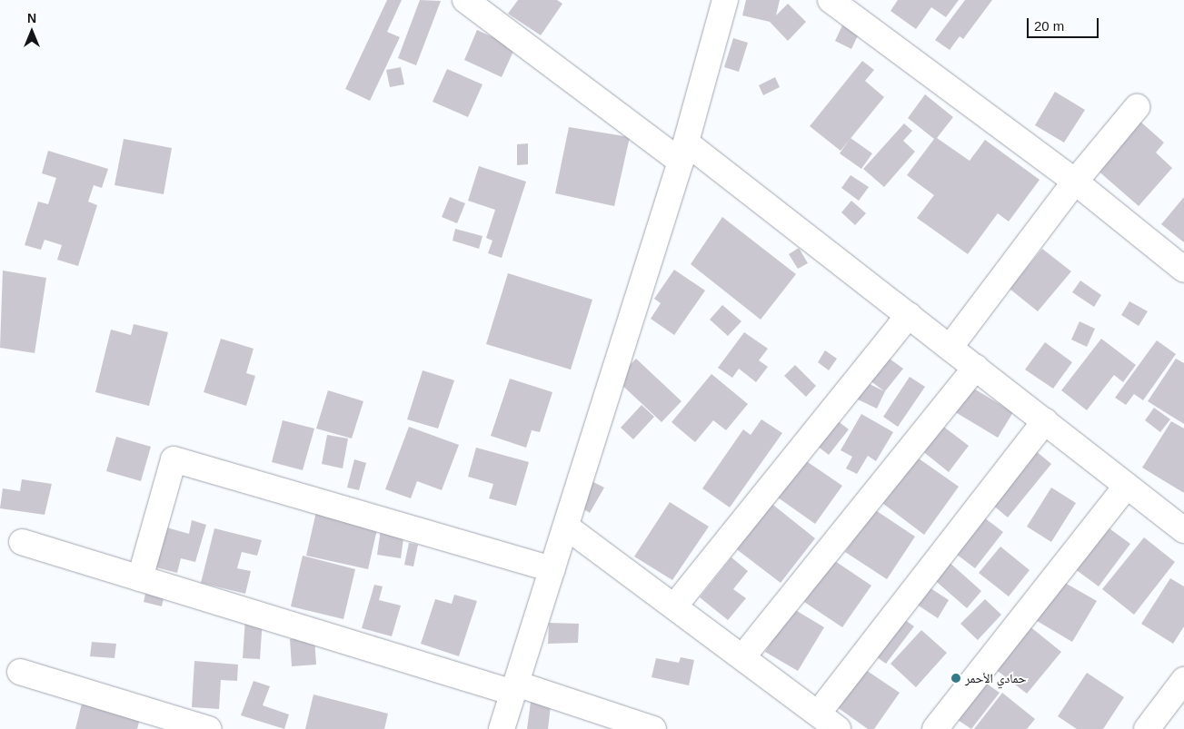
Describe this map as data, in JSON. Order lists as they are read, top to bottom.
{
  "places": ["حمادي الأحمر"],
  "scale_bar": "20 m",
  "north": "top"
}
